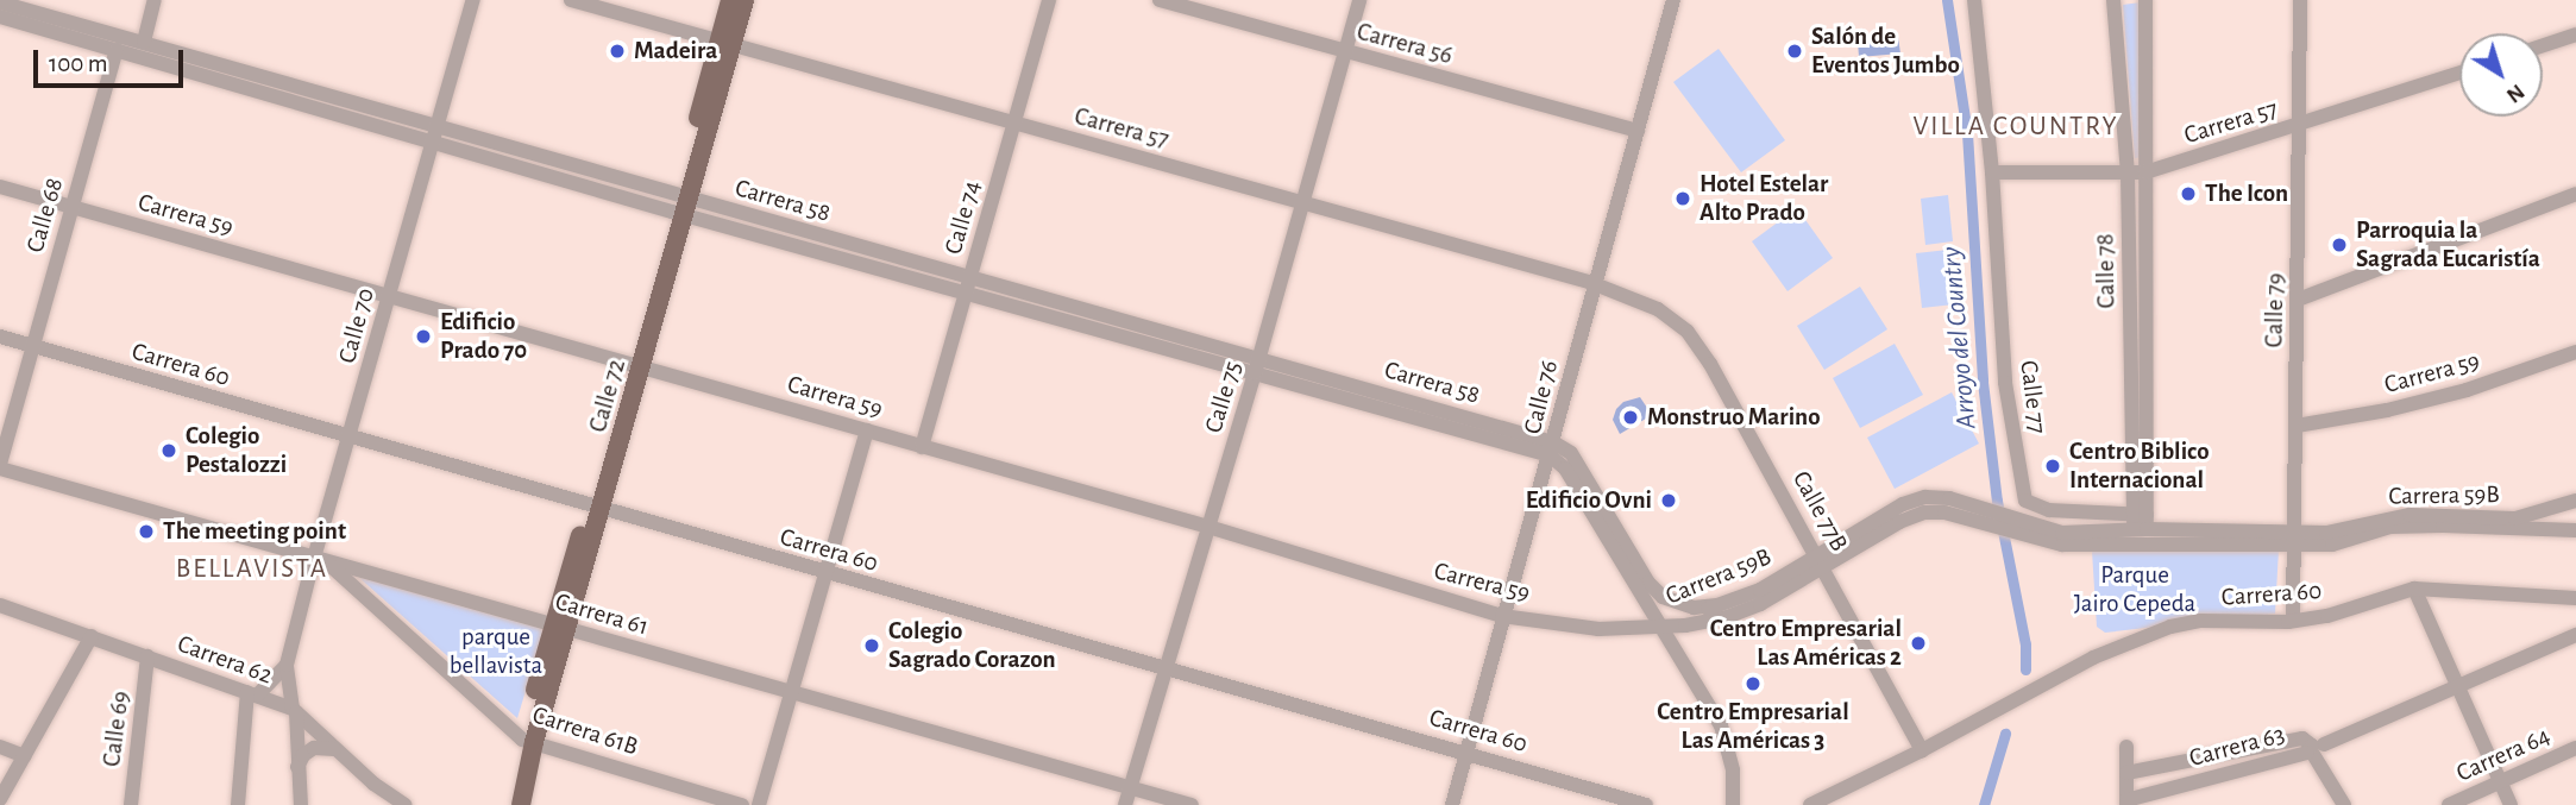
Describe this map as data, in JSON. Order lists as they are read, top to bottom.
{
  "streets": {
    "main road": ["Calle 72"],
    "street": [
      "Carrera 56",
      "Carrera 57",
      "Carrera 58",
      "Calle 68",
      "Carrera 59",
      "Calle 74",
      "Calle 78",
      "Calle 79",
      "Calle 70",
      "Carrera 60",
      "Calle 75",
      "Calle 76",
      "Calle 77",
      "Carrera 59B",
      "Calle 77B",
      "Carrera 61",
      "Carrera 62",
      "Calle 69",
      "Carrera 61B",
      "Carrera 63",
      "Carrera 64"
    ]
  },
  "crossings": [
    ["Carrera 56", "Calle 75"],
    ["Carrera 56", "Calle 76"],
    ["Carrera 57", "Calle 74"],
    ["Carrera 57", "Calle 78"],
    ["Carrera 57", "Calle 79"],
    ["Carrera 57", "Calle 72"],
    ["Carrera 57", "Calle 75"],
    ["Carrera 57", "Calle 76"],
    ["Carrera 57", "Calle 77"],
    ["Carrera 57", "Calle 77B"],
    ["Carrera 58", "Calle 68"],
    ["Carrera 58", "Calle 74"],
    ["Carrera 58", "Calle 70"],
    ["Carrera 58", "Calle 72"],
    ["Carrera 58", "Calle 75"],
    ["Carrera 58", "Calle 76"],
    ["Calle 68", "Carrera 59"],
    ["Calle 68", "Carrera 60"],
    ["Calle 68", "Carrera 61"],
    ["Carrera 59", "Calle 74"],
    ["Carrera 59", "Calle 79"],
    ["Carrera 59", "Calle 70"],
    ["Carrera 59", "Calle 72"],
    ["Carrera 59", "Calle 75"],
    ["Carrera 59", "Calle 76"],
    ["Carrera 59", "Carrera 59B"],
    ["Calle 78", "Calle 77"],
    ["Calle 78", "Carrera 59B"],
    ["Calle 79", "Carrera 60"],
    ["Calle 79", "Carrera 59B"],
    ["Calle 70", "Carrera 60"],
    ["Calle 70", "Carrera 61"],
    ["Calle 70", "Carrera 62"],
    ["Calle 70", "Carrera 61B"],
    ["Carrera 60", "Calle 72"],
    ["Carrera 60", "Calle 75"],
    ["Carrera 60", "Calle 76"],
    ["Carrera 60", "Calle 77B"],
    ["Calle 72", "Carrera 61"],
    ["Calle 72", "Carrera 61B"],
    ["Calle 75", "Carrera 61"],
    ["Calle 77", "Carrera 59B"],
    ["Carrera 59B", "Calle 77B"],
    ["Carrera 61", "Carrera 61B"],
    ["Carrera 62", "Calle 69"]
  ],
  "districts": ["VILLA COUNTRY", "BELLAVISTA"],
  "water": ["Arroyo del Country"],
  "parks": ["Parque Jairo Cepeda", "parque bellavista"],
  "places": [
    "Madeira",
    "Salón de Eventos Jumbo",
    "The Icon",
    "Hotel Estelar Alto Prado",
    "Parroquia la Sagrada Eucaristía",
    "Edificio Prado 70",
    "Monstruo Marino",
    "Colegio Pestalozzi",
    "Centro Biblico Internacional",
    "Edificio Ovni",
    "The meeting point",
    "Centro Empresarial Las Américas 2",
    "Colegio Sagrado Corazon",
    "Centro Empresarial Las Américas 3"
  ],
  "scale_bar": "100 m",
  "north": "bottom right"
}
